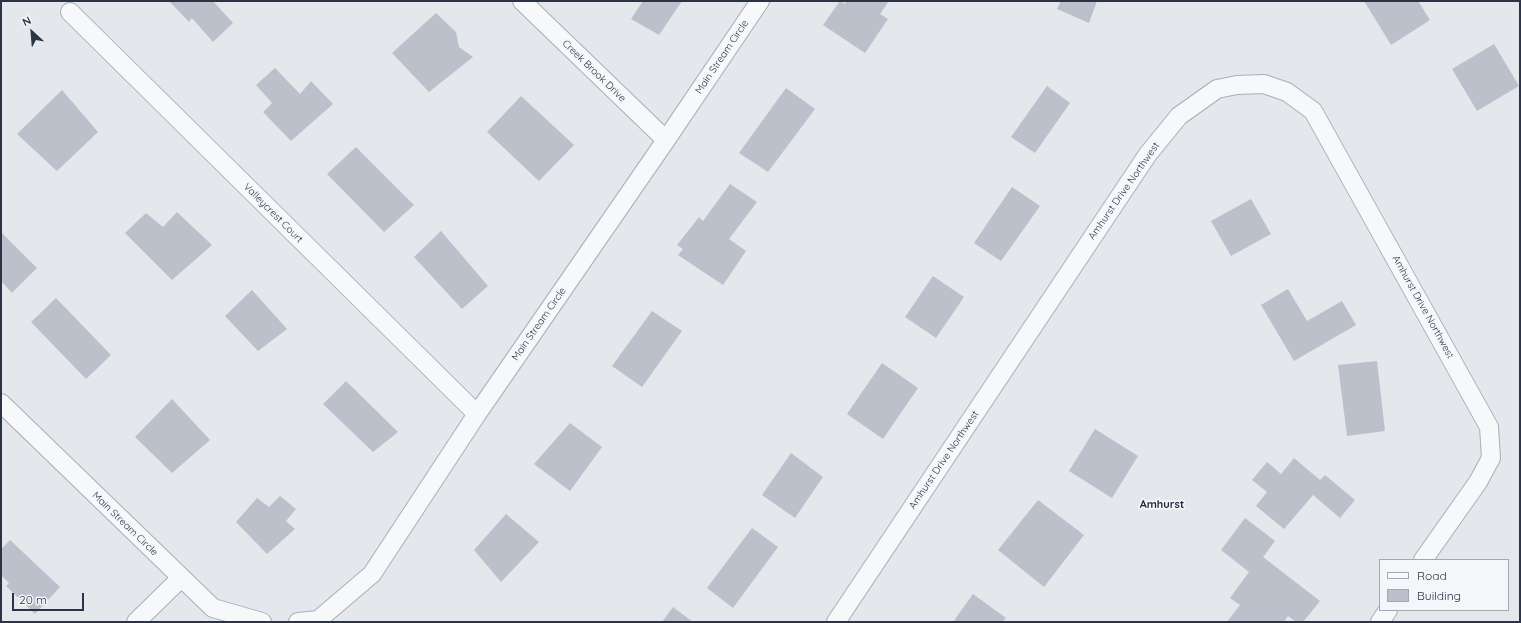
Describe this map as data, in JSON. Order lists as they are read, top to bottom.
{
  "streets": {
    "street": [
      "Main Stream Circle",
      "Creek Brook Drive",
      "Amhurst Drive Northwest",
      "Valleycrest Court"
    ]
  },
  "crossings": [
    ["Main Stream Circle", "Creek Brook Drive"],
    ["Main Stream Circle", "Valleycrest Court"]
  ],
  "districts": ["Amhurst"],
  "legend": ["Road", "Building"],
  "scale_bar": "20 m",
  "north": "top left"
}
